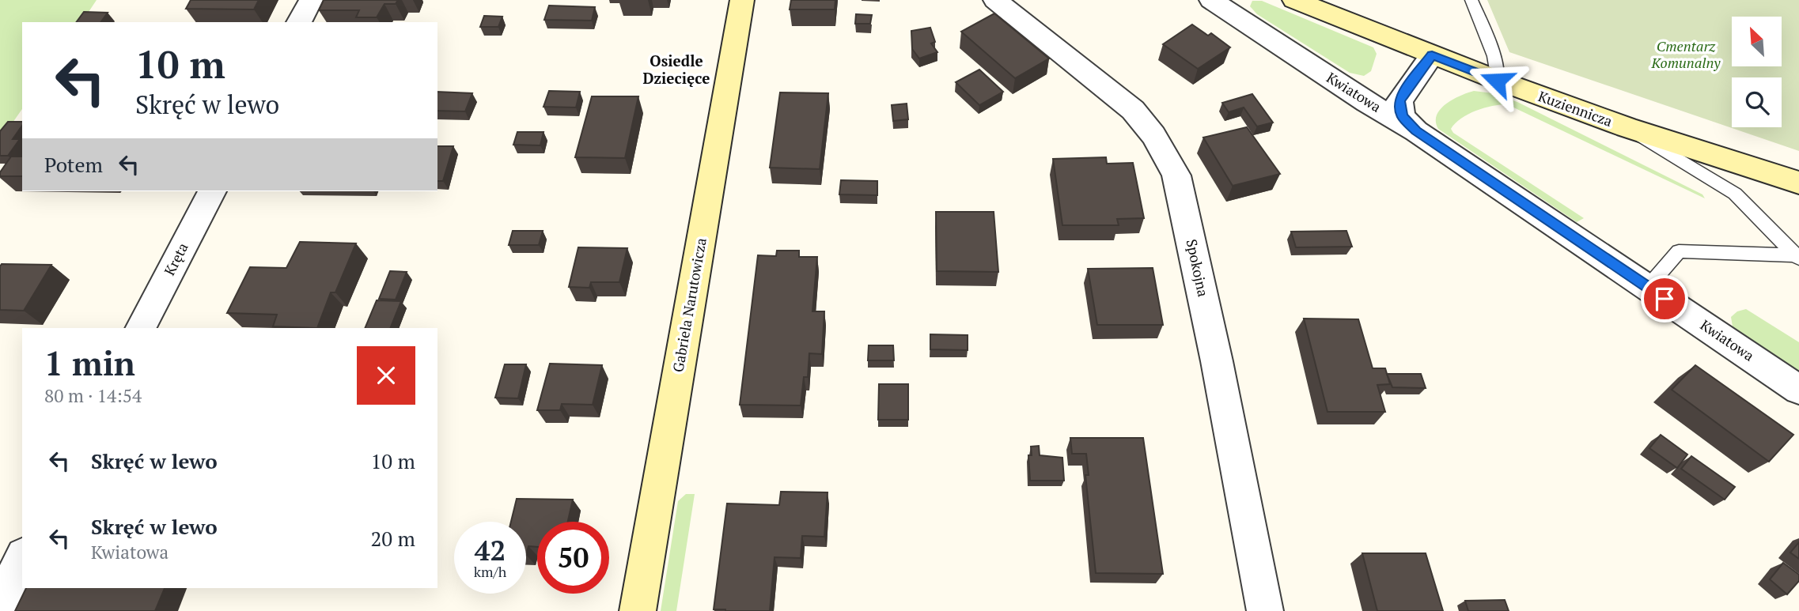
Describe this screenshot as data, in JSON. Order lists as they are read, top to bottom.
{
  "streets": {
    "main road": ["Kuziennicza", "Gabriela Narutowicza"],
    "street": ["Kwiatowa", "Kręta", "Spokojna"]
  },
  "districts": ["Osiedle Dziecięce"],
  "parks": ["Cmentarz Komunalny"],
  "north": "top left",
  "page": {
    "turn": ["10 m", "Skręć w lewo"],
    "then": "Potem",
    "heading": ["1 min", "80 m · 14:54"],
    "list": [
      {
        "name": "Skręć w lewo",
        "value": "10 m"
      },
      {
        "name": "Skręć w lewo",
        "note": "Kwiatowa",
        "value": "20 m"
      }
    ],
    "speed": "42 km/h",
    "limit": "50"
  }
}
